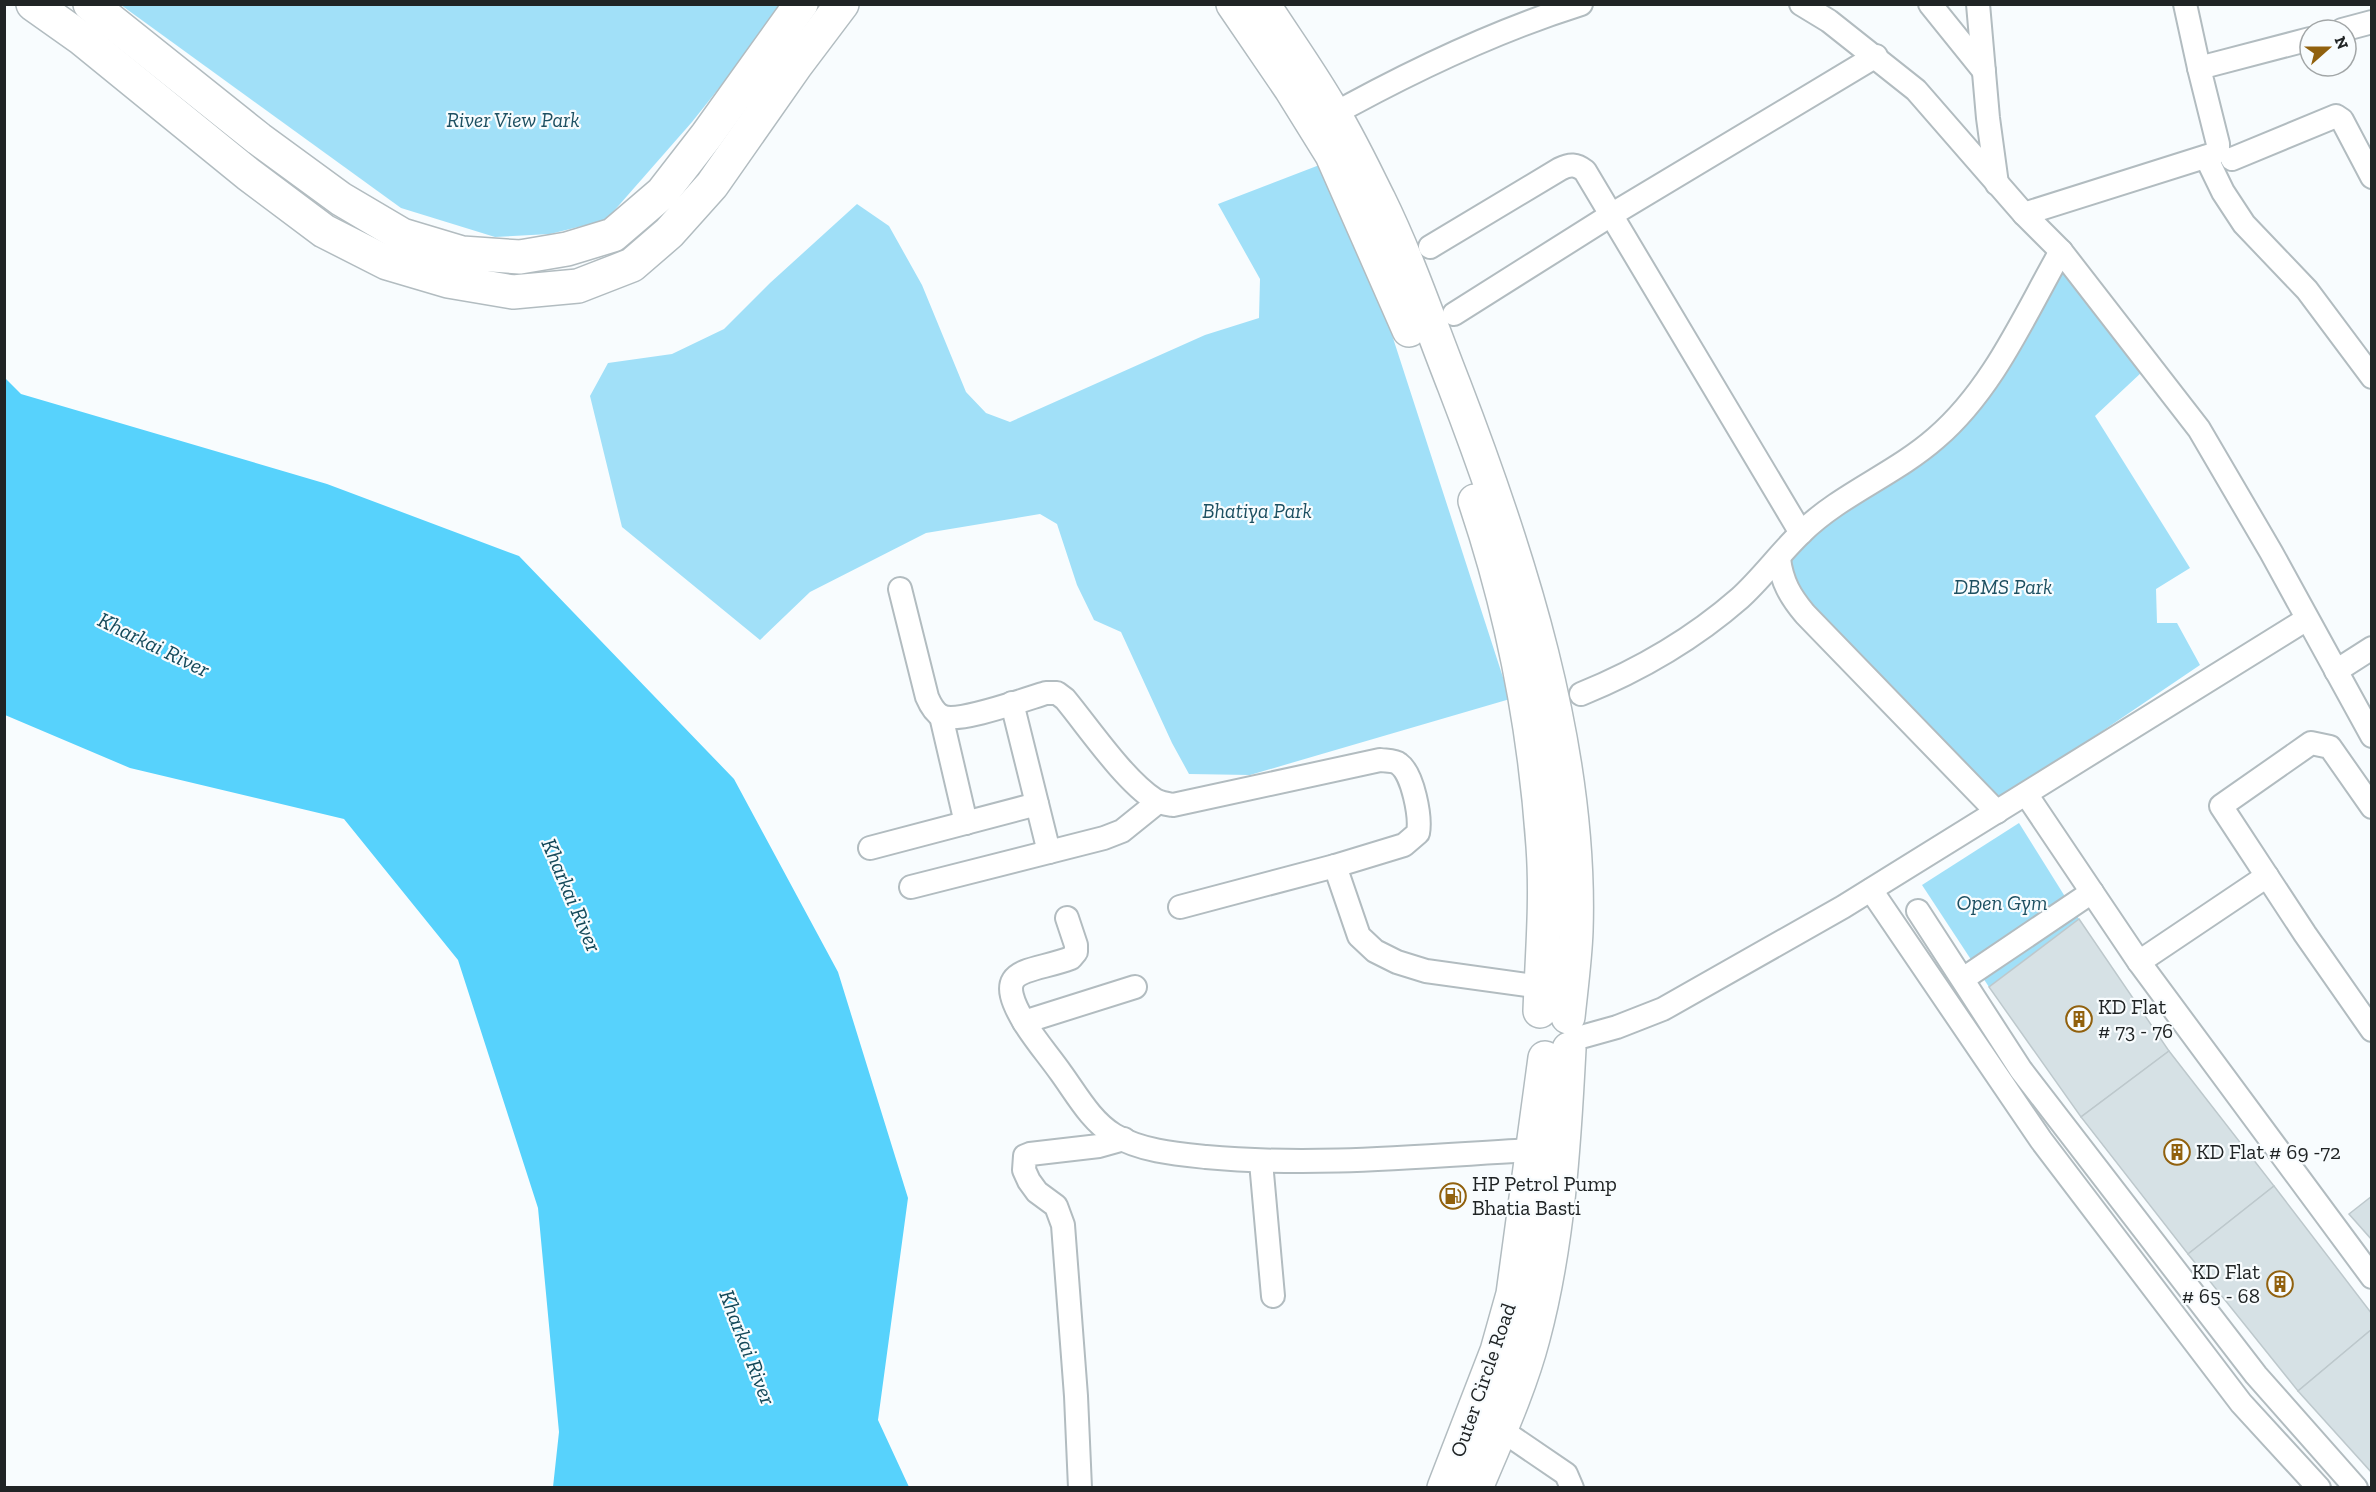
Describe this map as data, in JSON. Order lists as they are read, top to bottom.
{
  "streets": {
    "main road": ["Outer Circle Road"]
  },
  "water": ["Kharkai River"],
  "parks": [
    "River View Park",
    "Bhatiya Park",
    "DBMS Park",
    "Open Gym"
  ],
  "places": {
    "building": ["KD Flat # 73 - 76", "KD Flat # 69 -72", "KD Flat # 65 - 68"],
    "fuel station": ["HP Petrol Pump Bhatia Basti"]
  },
  "north": "right"
}
